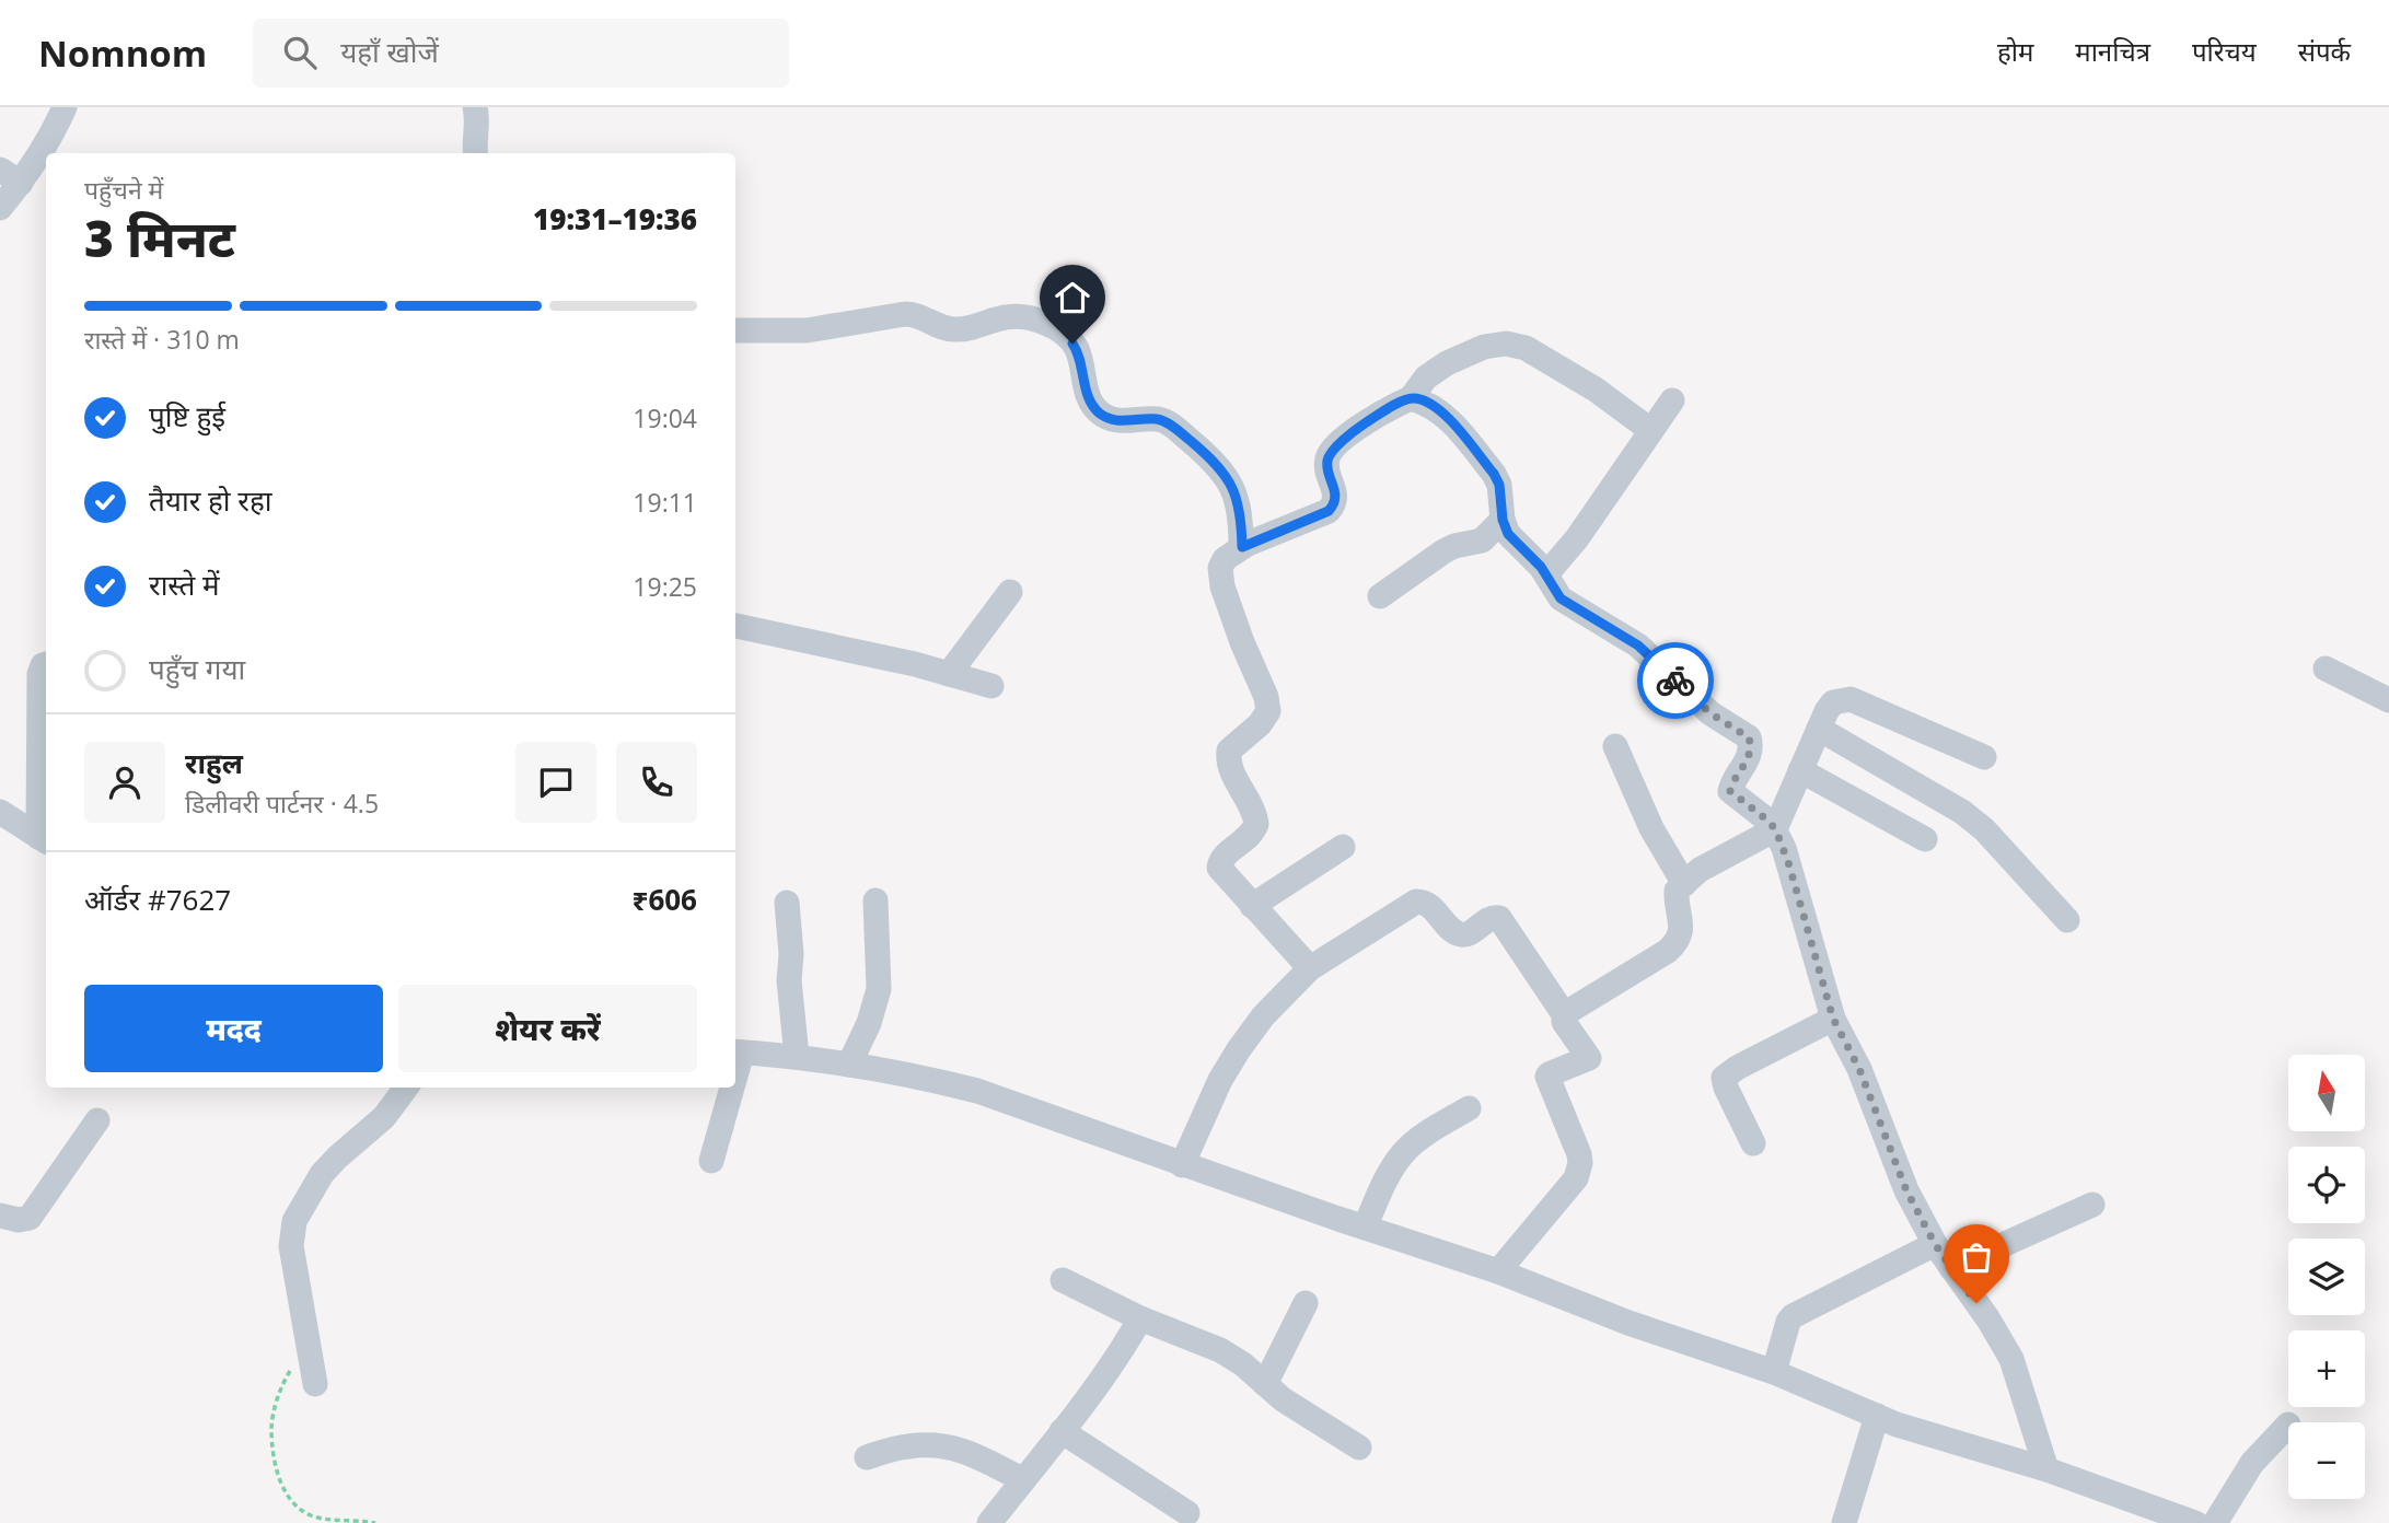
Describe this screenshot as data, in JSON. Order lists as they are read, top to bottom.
{
  "north": "top",
  "page": {
    "header": "Nomnom",
    "search": "यहाँ खोजें",
    "nav": [
      "होम",
      "मानचित्र",
      "परिचय",
      "संपर्क"
    ],
    "heading": ["3 मिनट", "पहुँचने में", "19:31–19:36"],
    "panel": [
      "राहुल",
      "डिलीवरी पार्टनर · 4.5",
      "ऑर्डर #7627",
      "₹606"
    ],
    "bar": "रास्ते में · 310 m",
    "list": [
      ["पुष्टि हुई", "19:04"],
      ["तैयार हो रहा", "19:11"],
      ["रास्ते में", "19:25"],
      "पहुँच गया"
    ],
    "buttons": ["मदद", "शेयर करें"],
    "map_buttons": ["+", "−"]
  }
}
